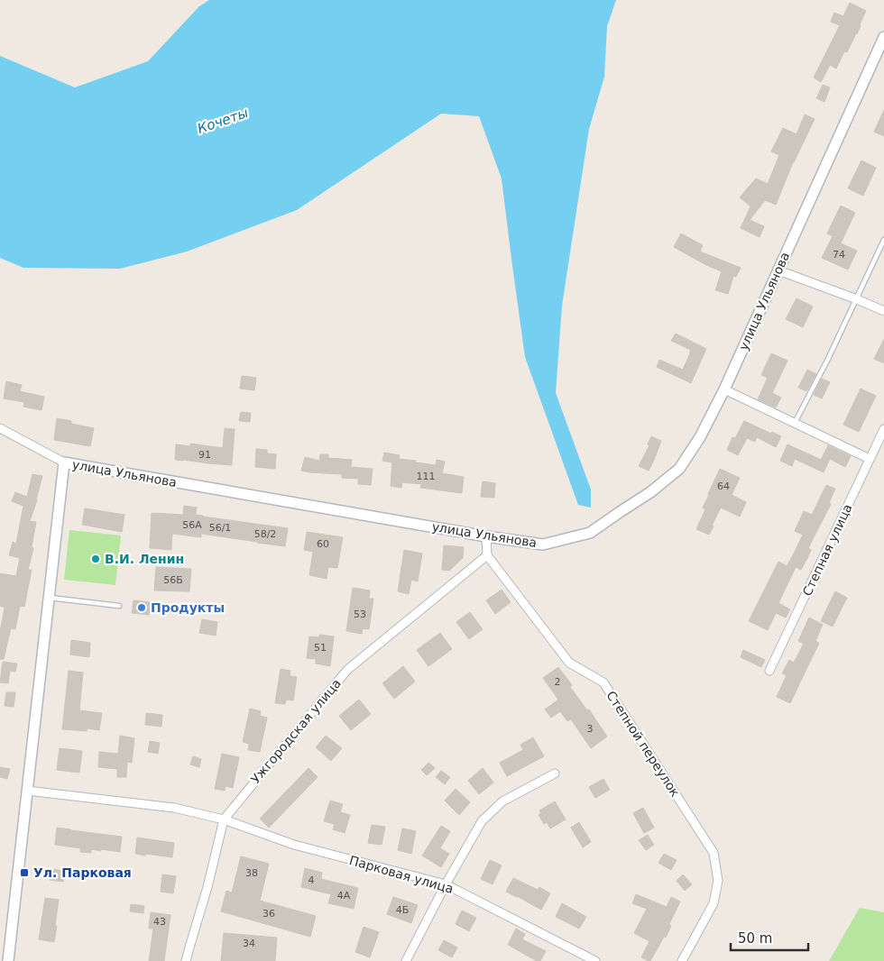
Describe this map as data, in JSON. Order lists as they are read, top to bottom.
{
  "streets": {
    "street": [
      "улица Ульянова",
      "Степная улица",
      "Ужгородская улица",
      "Степной переулок",
      "Парковая улица"
    ]
  },
  "crossings": [
    ["Ужгородская улица", "Степной переулок"],
    ["Ужгородская улица", "Парковая улица"]
  ],
  "water": ["Кочеты"],
  "places": {
    "other": ["В.И. Ленин", "Продукты"],
    "transit": ["Ул. Парковая"]
  },
  "house_numbers": [
    "74",
    "91",
    "111",
    "64",
    "56А",
    "56/1",
    "58/2",
    "60",
    "56Б",
    "53",
    "51",
    "2",
    "3",
    "38",
    "4",
    "4А",
    "4Б",
    "36",
    "43",
    "34"
  ],
  "scale_bar": "50 m"
}
